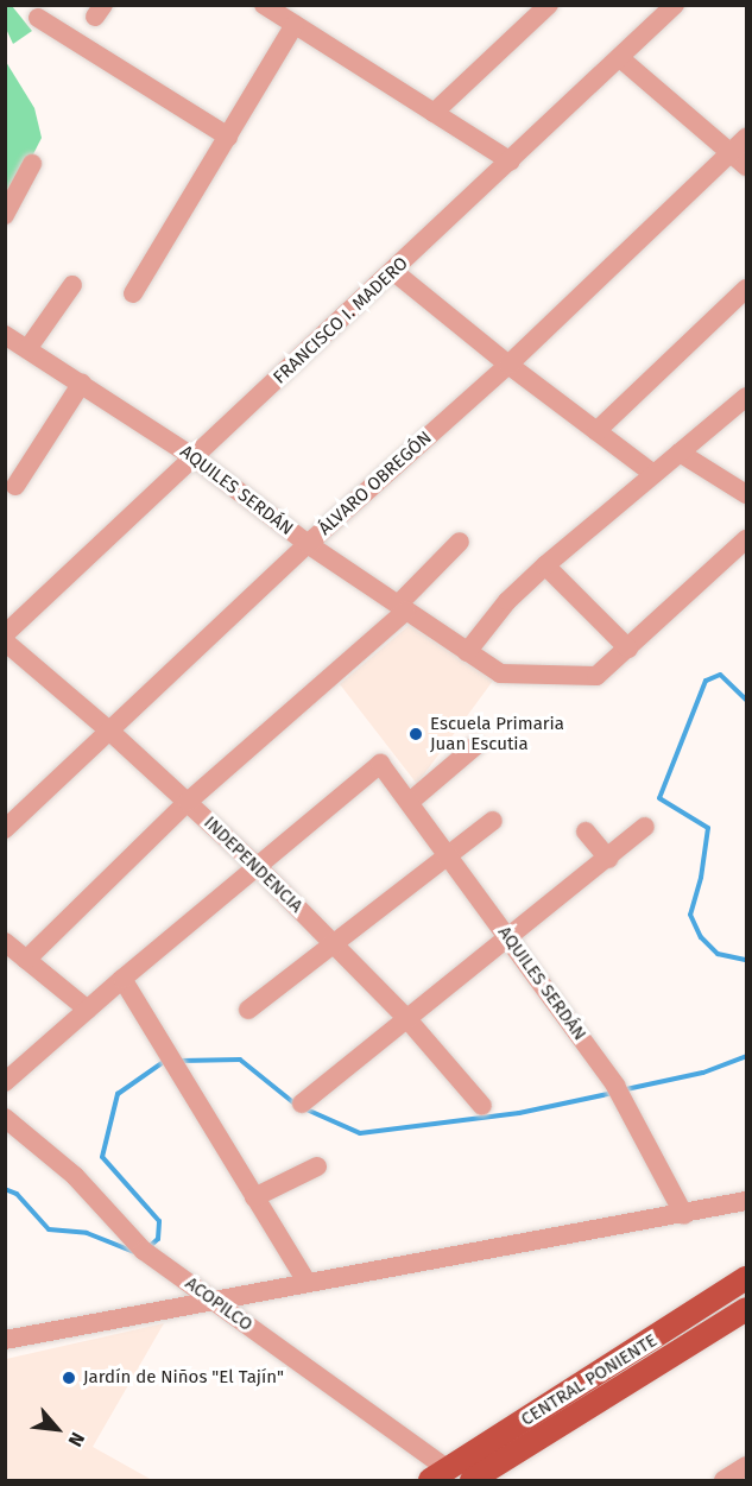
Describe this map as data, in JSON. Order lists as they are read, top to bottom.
{
  "streets": {
    "main road": ["CENTRAL PONIENTE"],
    "street": [
      "FRANCISCO I. MADERO",
      "ÁLVARO OBREGÓN",
      "AQUILES SERDÁN",
      "INDEPENDENCIA",
      "ACOPILCO"
    ]
  },
  "crossings": [
    ["FRANCISCO I. MADERO", "AQUILES SERDÁN"],
    ["FRANCISCO I. MADERO", "INDEPENDENCIA"],
    ["ÁLVARO OBREGÓN", "AQUILES SERDÁN"],
    ["ÁLVARO OBREGÓN", "INDEPENDENCIA"],
    ["AQUILES SERDÁN", "INDEPENDENCIA"],
    ["ACOPILCO", "CENTRAL PONIENTE"]
  ],
  "places": ["Escuela Primaria Juan Escutia", "Jardín de Niños \"El Tajín\""],
  "north": "bottom right"
}
